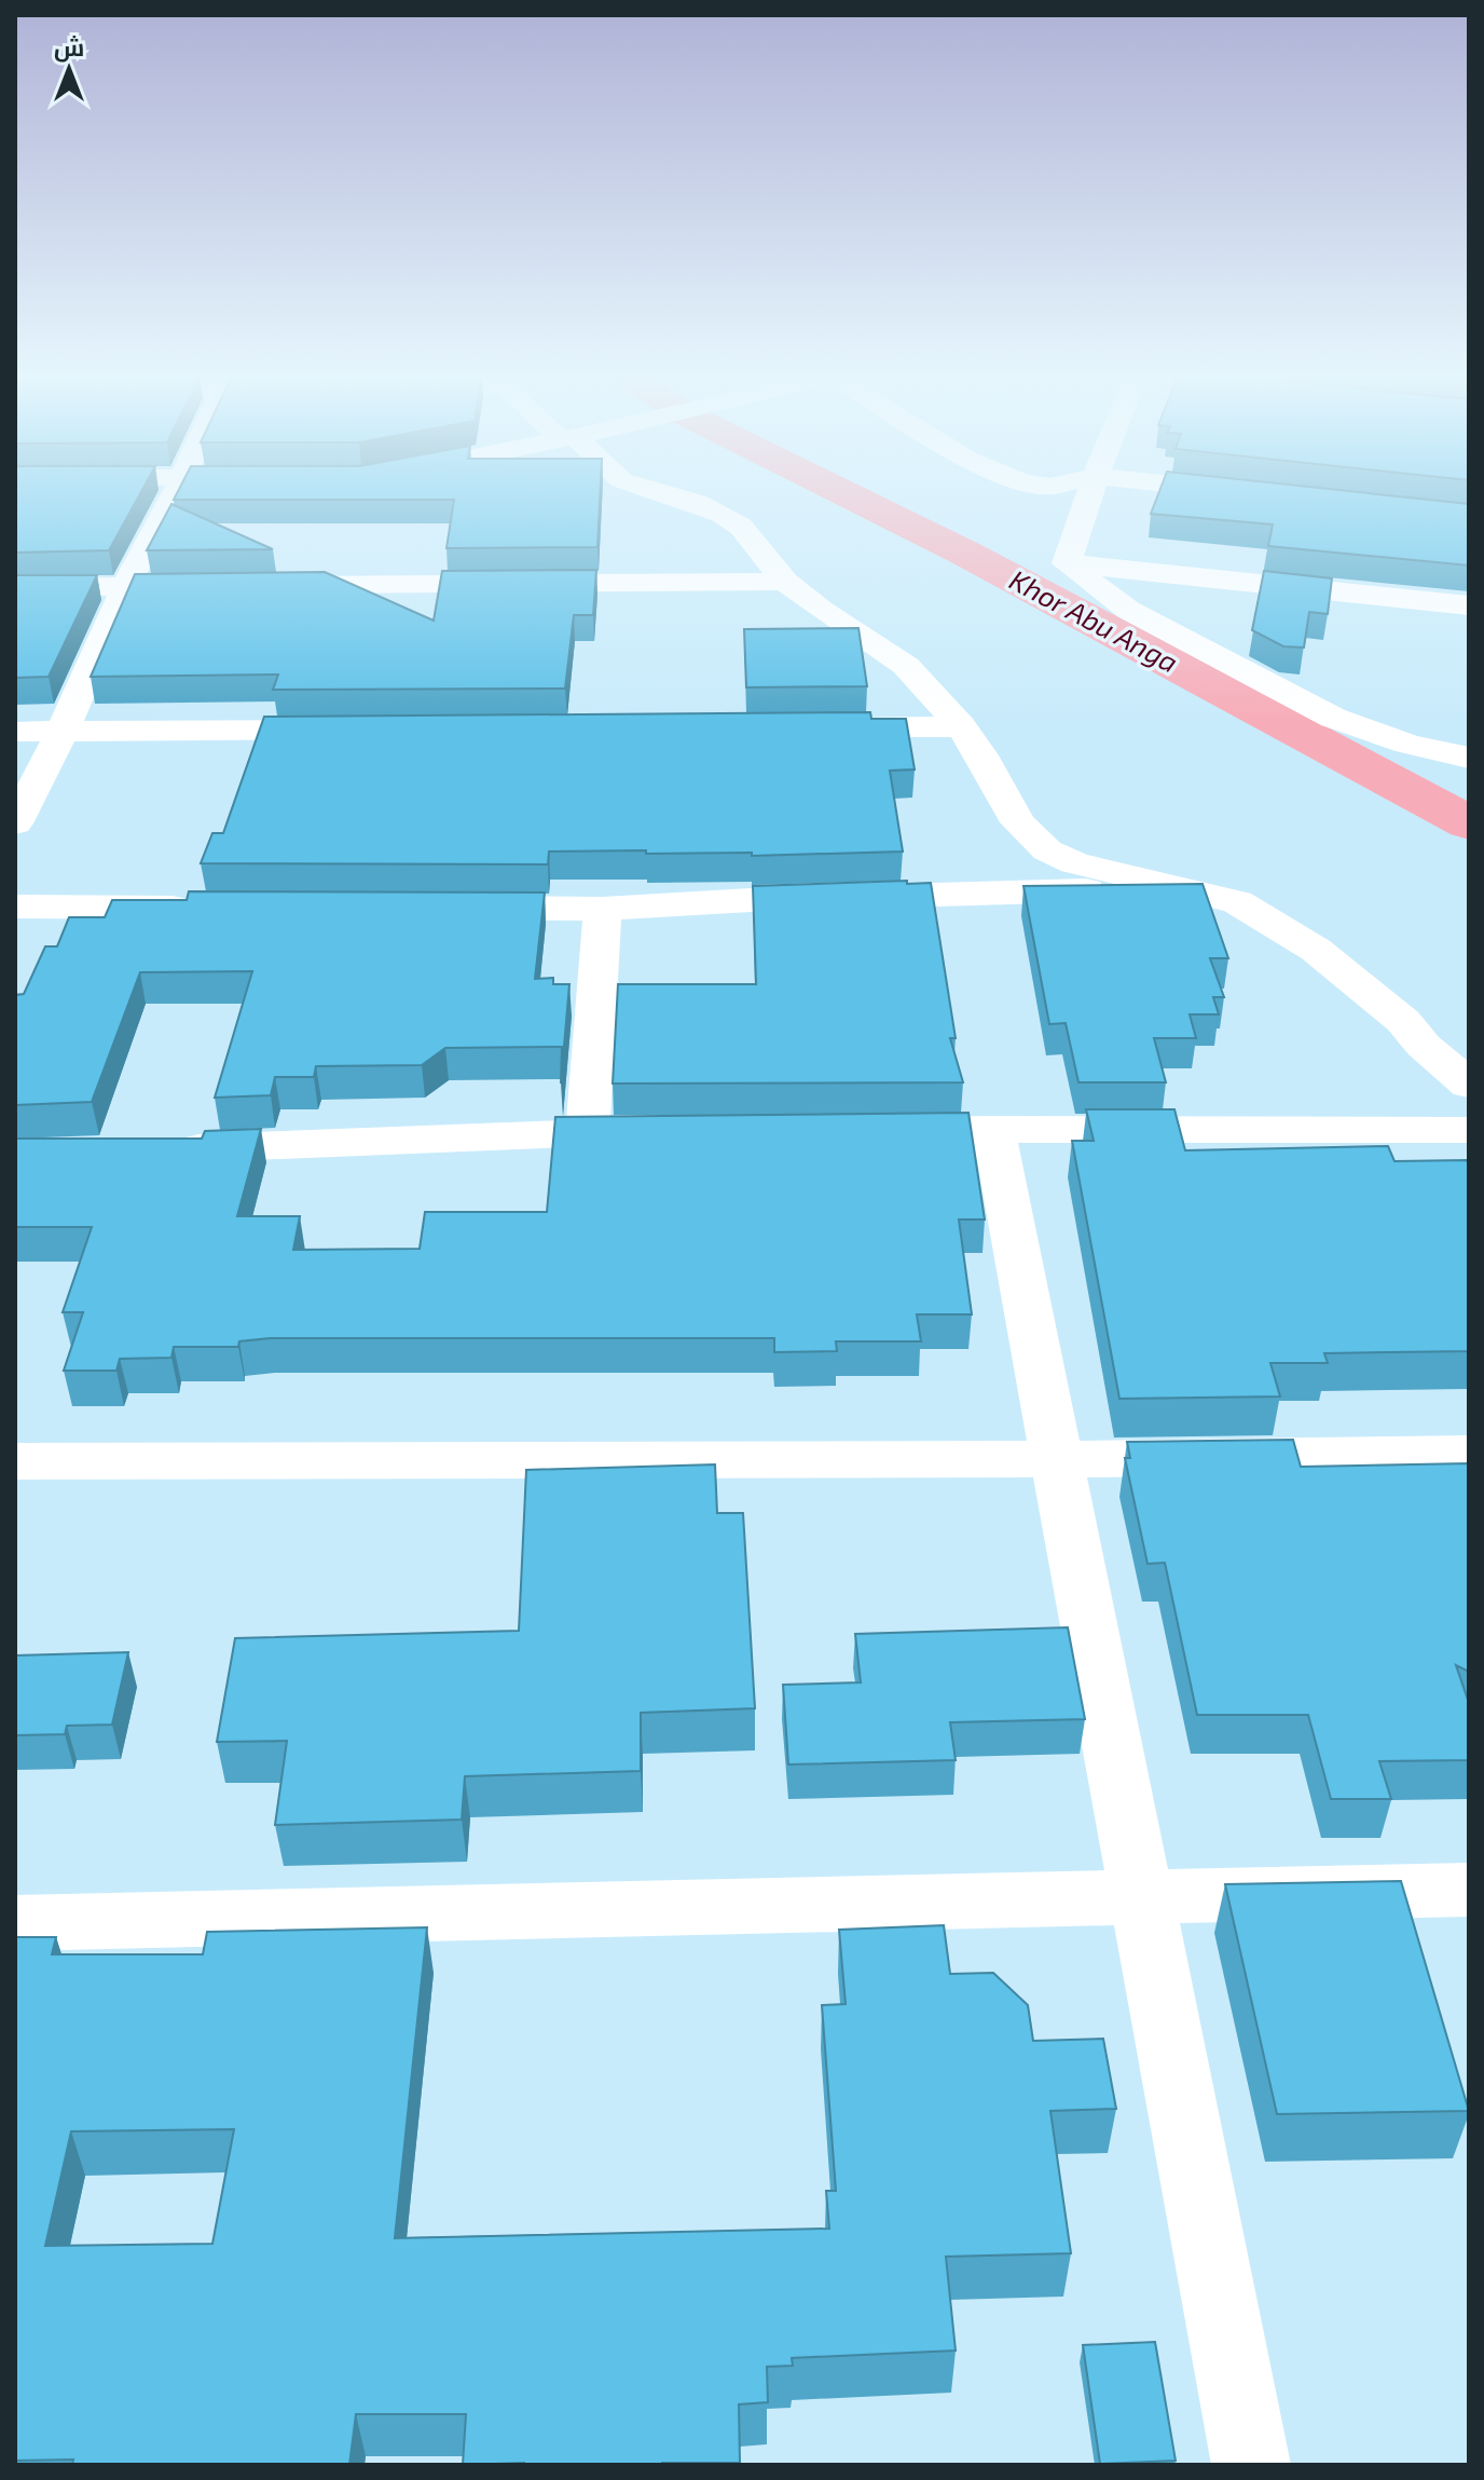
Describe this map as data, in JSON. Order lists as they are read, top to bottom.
{
  "water": ["Khor Abu Anga"],
  "north": "top"
}
